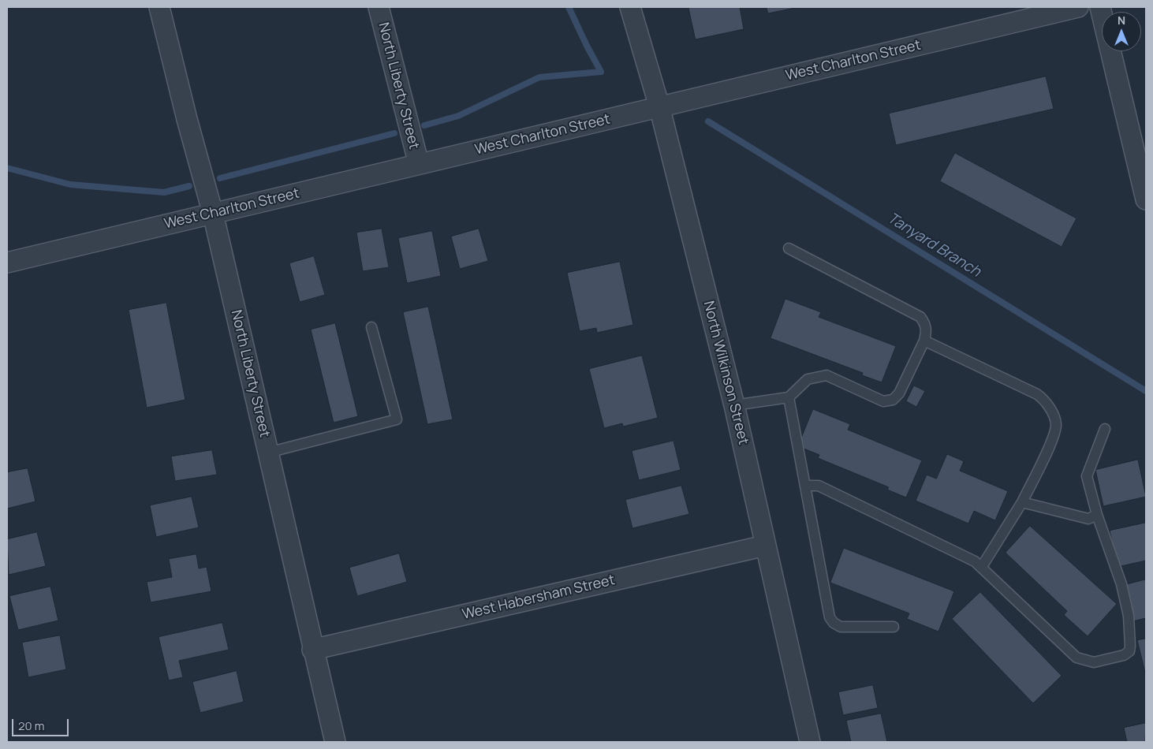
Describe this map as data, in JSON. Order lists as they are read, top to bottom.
{
  "streets": {
    "street": [
      "West Charlton Street",
      "North Liberty Street",
      "North Wilkinson Street",
      "West Habersham Street"
    ]
  },
  "crossings": [
    ["West Charlton Street", "North Liberty Street"],
    ["West Charlton Street", "North Wilkinson Street"],
    ["North Liberty Street", "West Habersham Street"],
    ["North Wilkinson Street", "West Habersham Street"]
  ],
  "water": ["Tanyard Branch"],
  "scale_bar": "20 m",
  "north": "top"
}
